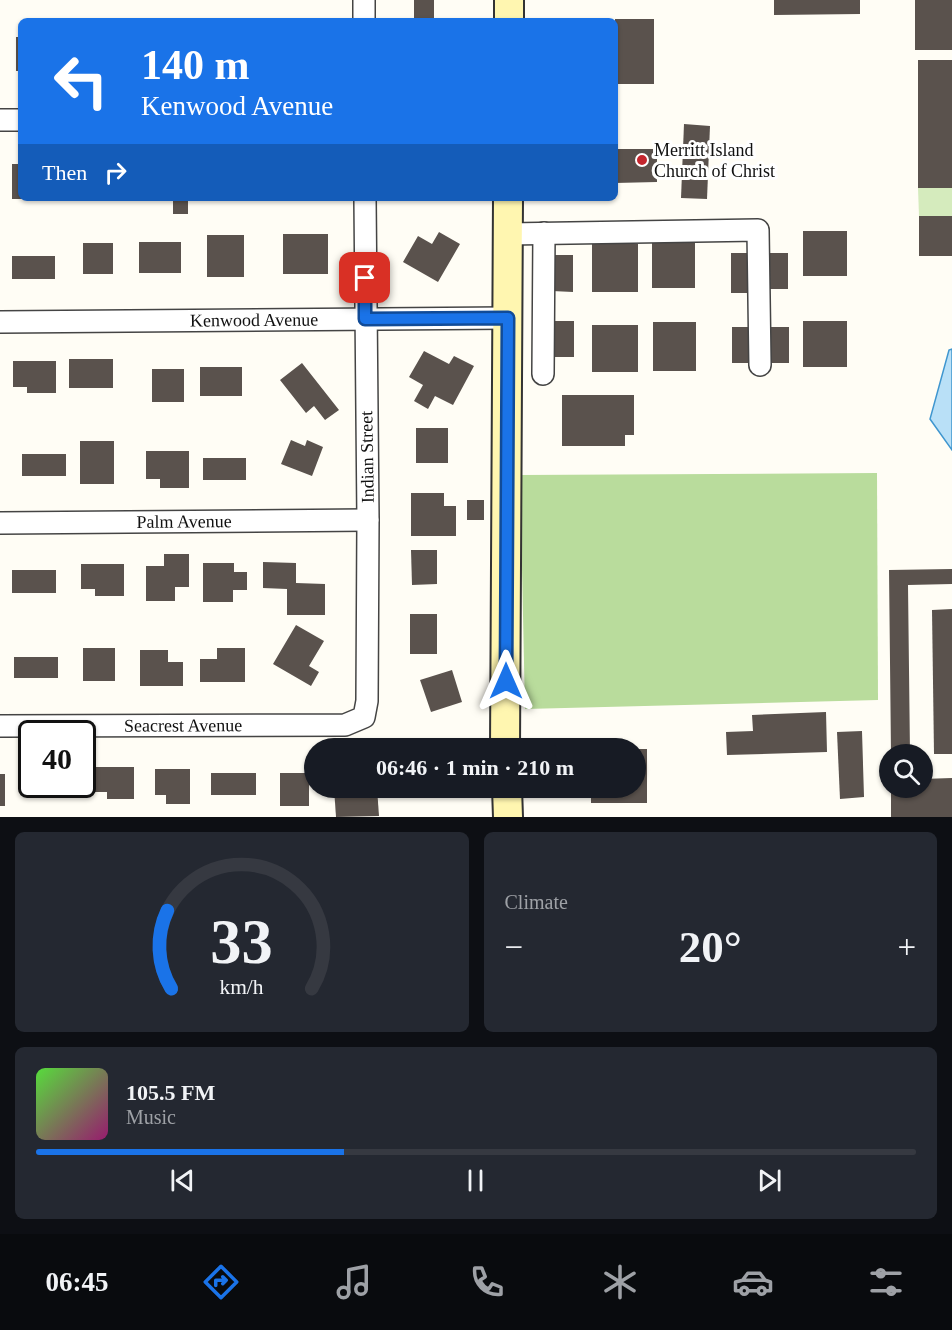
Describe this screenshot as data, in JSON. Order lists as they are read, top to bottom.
{
  "streets": {
    "street": [
      "Kenwood Avenue",
      "Indian Street",
      "Palm Avenue",
      "Seacrest Avenue"
    ]
  },
  "crossings": [
    ["Kenwood Avenue", "Indian Street"],
    ["Indian Street", "Palm Avenue"],
    ["Indian Street", "Seacrest Avenue"]
  ],
  "places": ["Merritt Island Church of Christ"],
  "page": {
    "turn": ["140 m", "Kenwood Avenue"],
    "then": "Then",
    "limit": "40",
    "trip": "06:46 · 1 min · 210 m",
    "tile": "Climate",
    "heat": ["−", "20°", "+"],
    "song": ["105.5 FM", "Music"],
    "tabs": "06:45",
    "gauge": ["33", "km/h"]
  }
}
